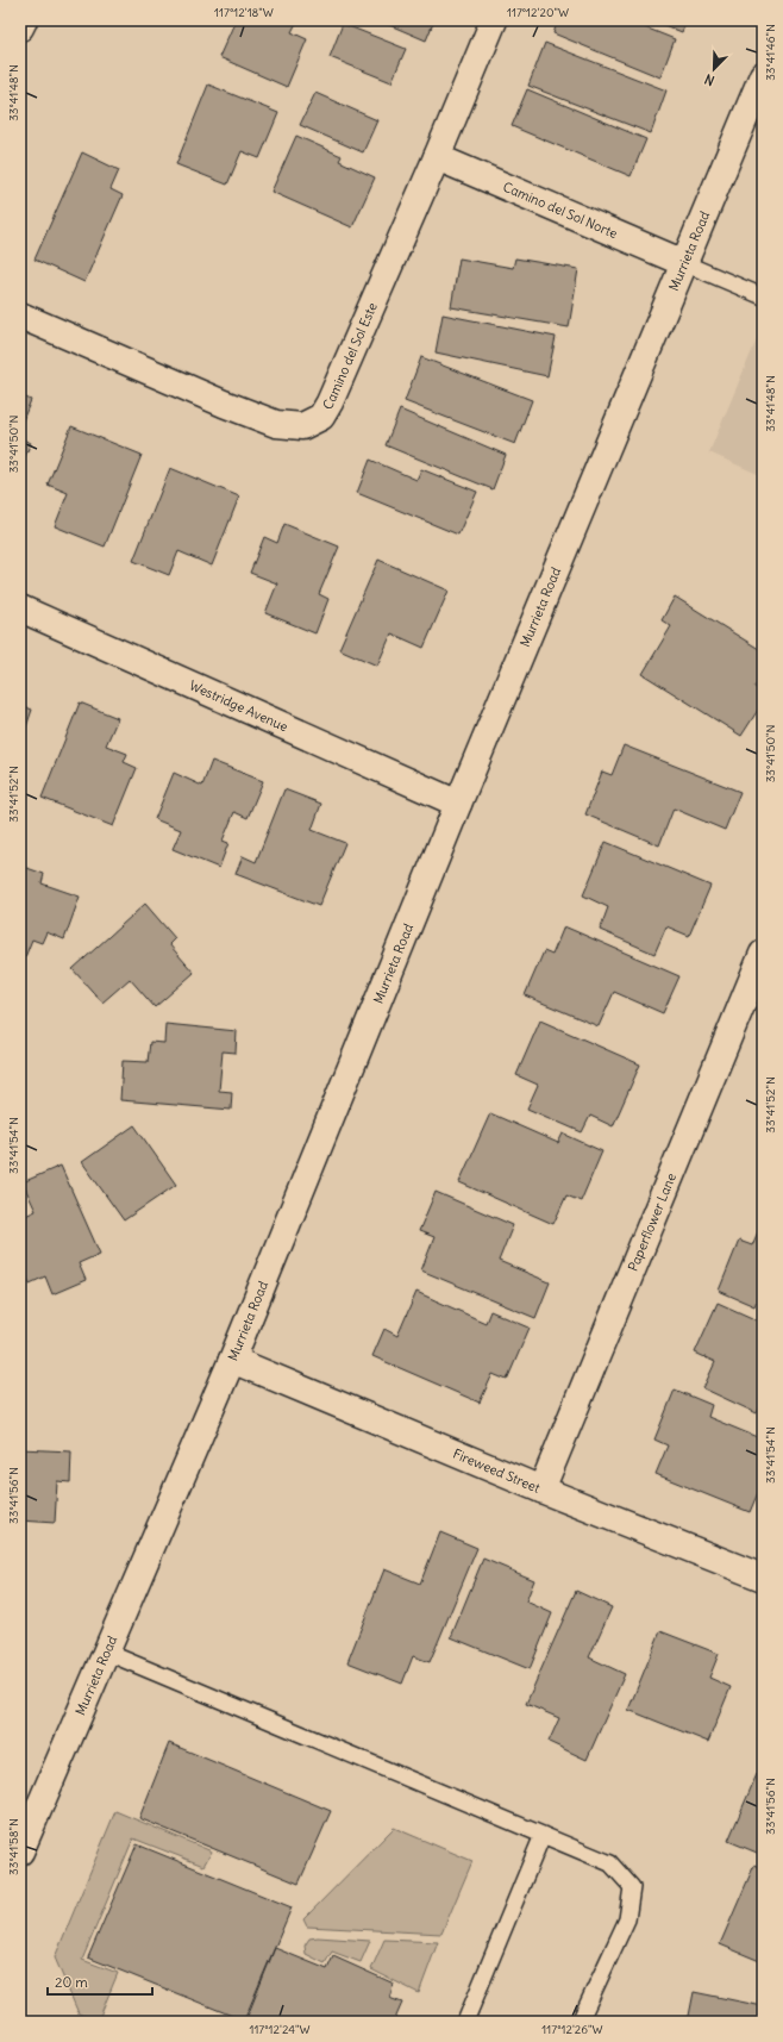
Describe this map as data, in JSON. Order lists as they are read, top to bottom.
{
  "streets": {
    "street": [
      "Camino del Sol Norte",
      "Murrieta Road",
      "Camino del Sol Este",
      "Westridge Avenue",
      "Paperflower Lane",
      "Fireweed Street"
    ]
  },
  "crossings": [
    ["Camino del Sol Norte", "Murrieta Road"],
    ["Camino del Sol Norte", "Camino del Sol Este"],
    ["Murrieta Road", "Westridge Avenue"],
    ["Murrieta Road", "Fireweed Street"],
    ["Paperflower Lane", "Fireweed Street"]
  ],
  "scale_bar": "20 m",
  "north": "bottom left",
  "coordinates": [
    "117°12'18\"W",
    "117°12'20\"W",
    "33°41'46\"N",
    "33°41'48\"N",
    "33°41'50\"N",
    "33°41'52\"N",
    "33°41'54\"N",
    "33°41'56\"N",
    "33°41'58\"N",
    "117°12'24\"W",
    "117°12'26\"W"
  ]
}
